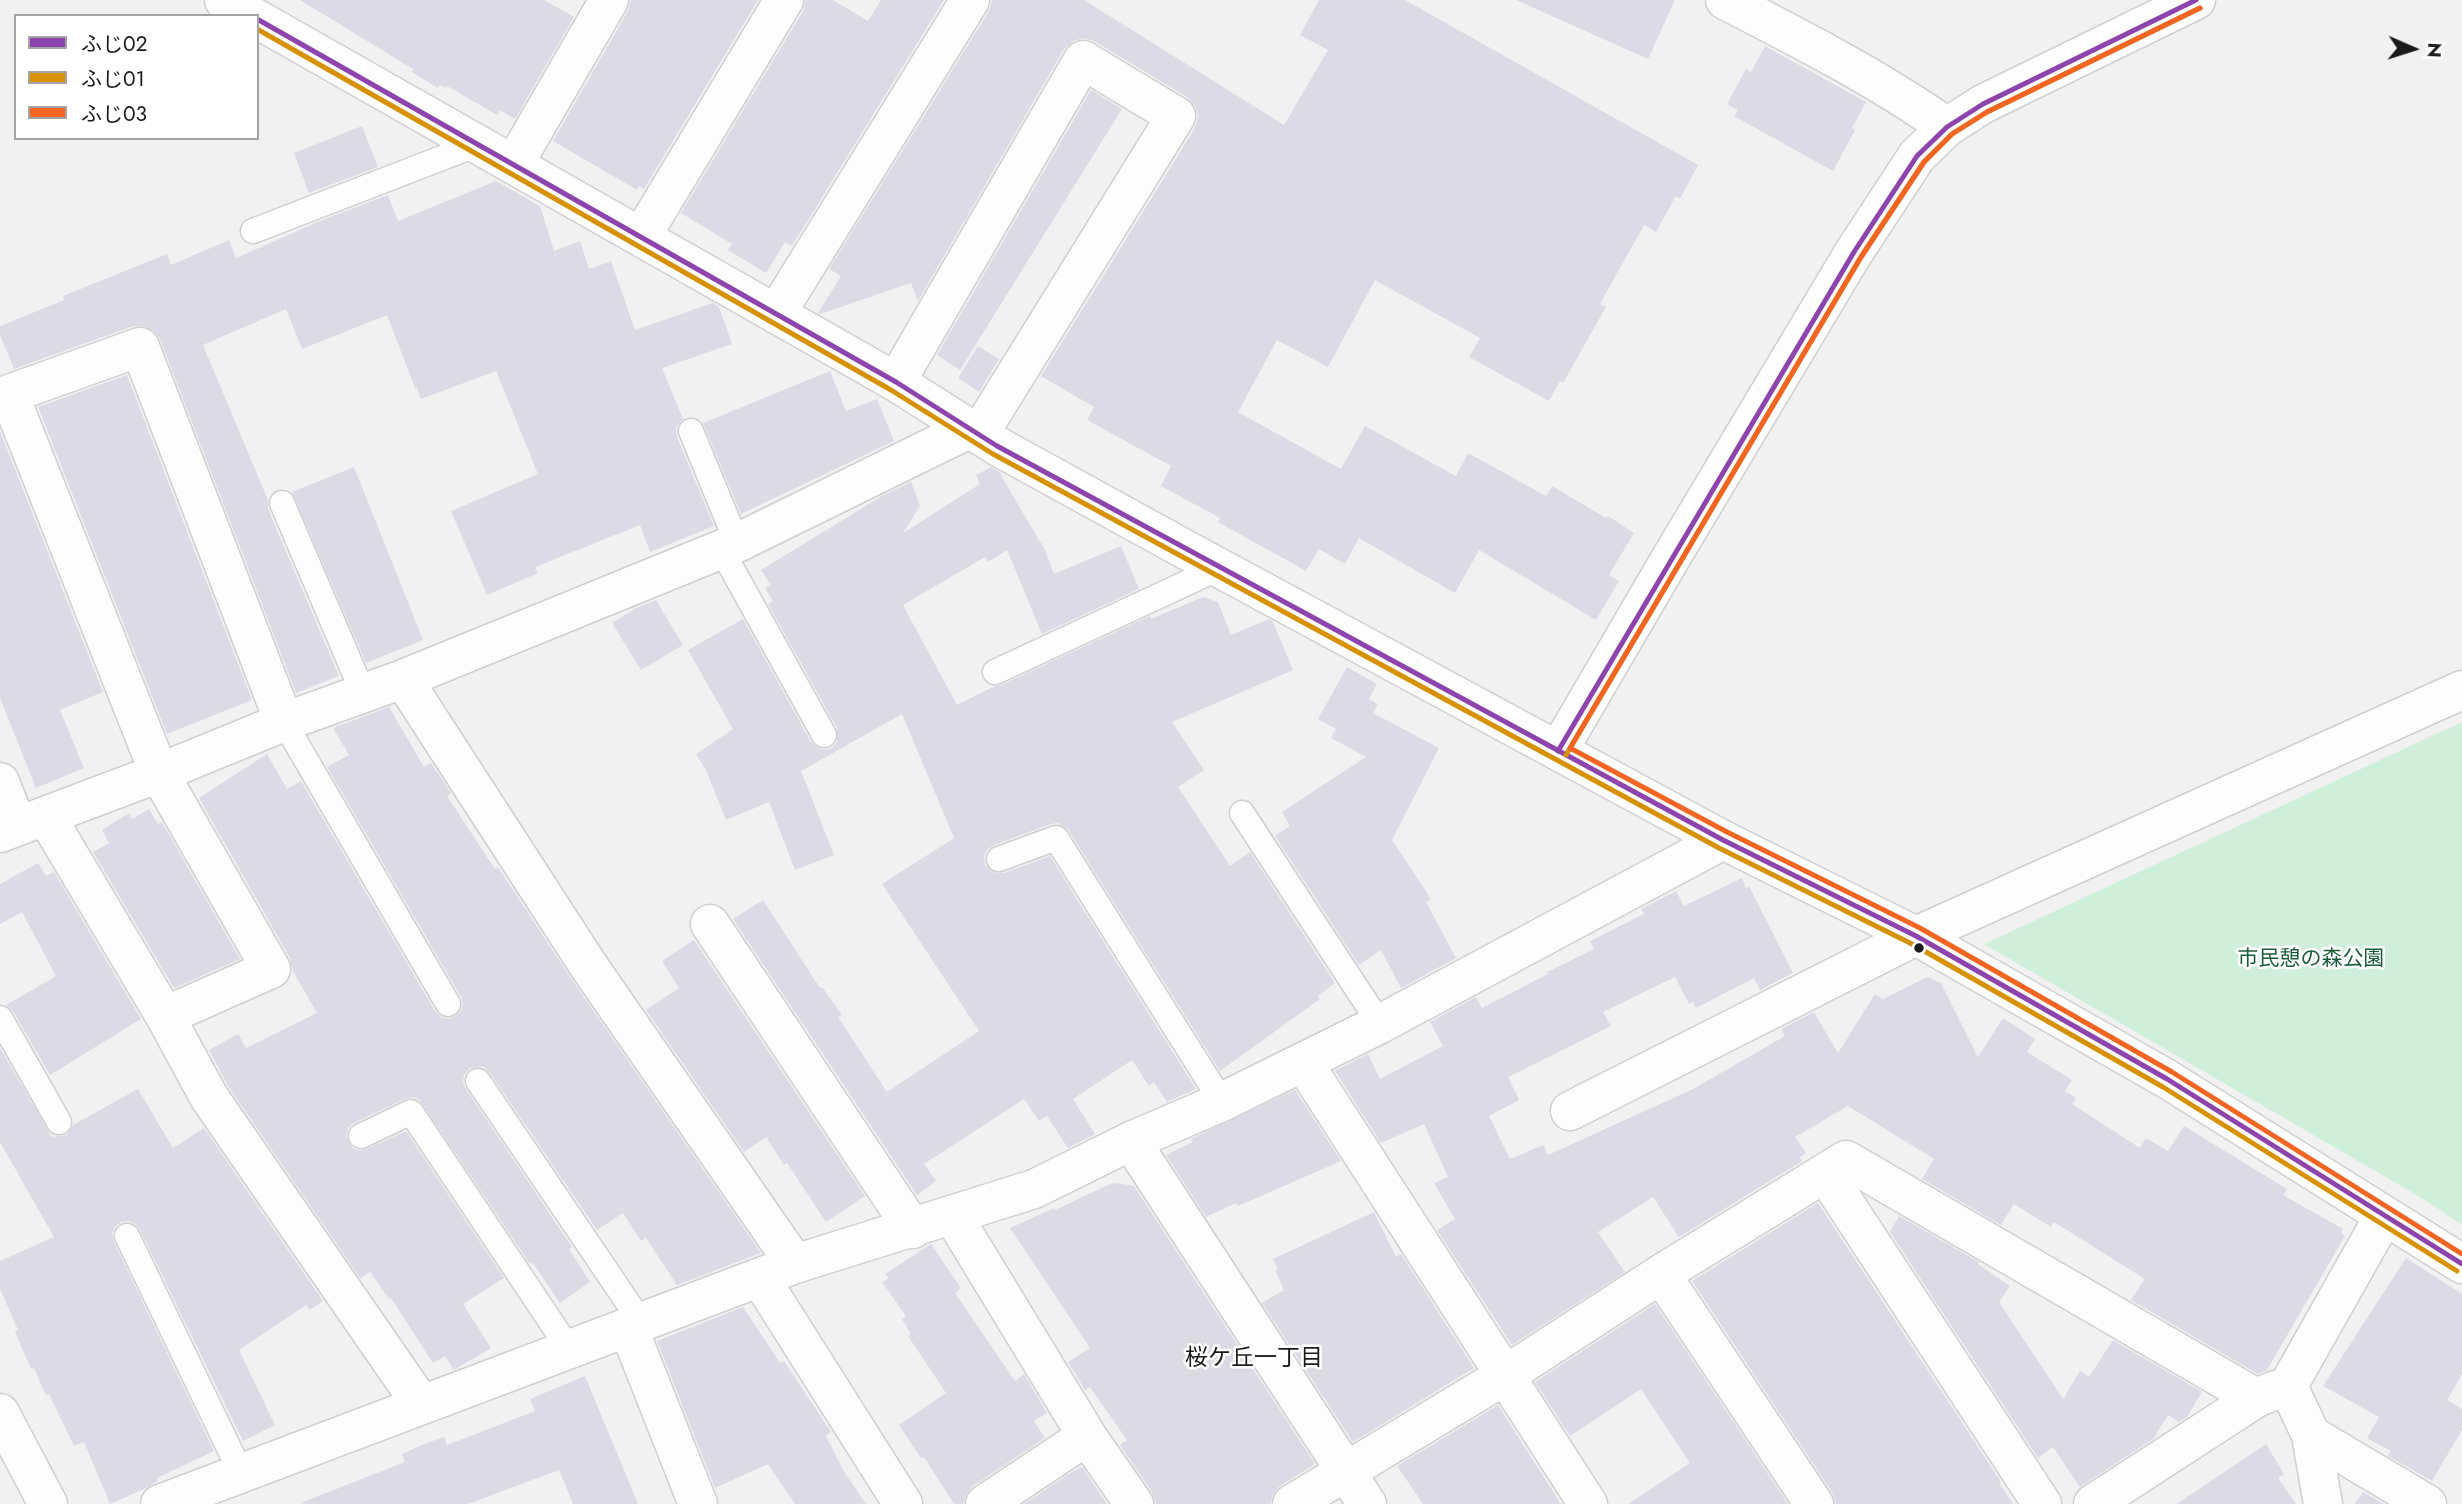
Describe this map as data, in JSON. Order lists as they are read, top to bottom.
{
  "districts": ["桜ケ丘一丁目"],
  "parks": ["市民憩の森公園"],
  "lines": ["transit line ふじ02", "transit line ふじ01", "transit line ふじ03"],
  "legend": ["ふじ02", "ふじ01", "ふじ03"],
  "north": "right"
}
